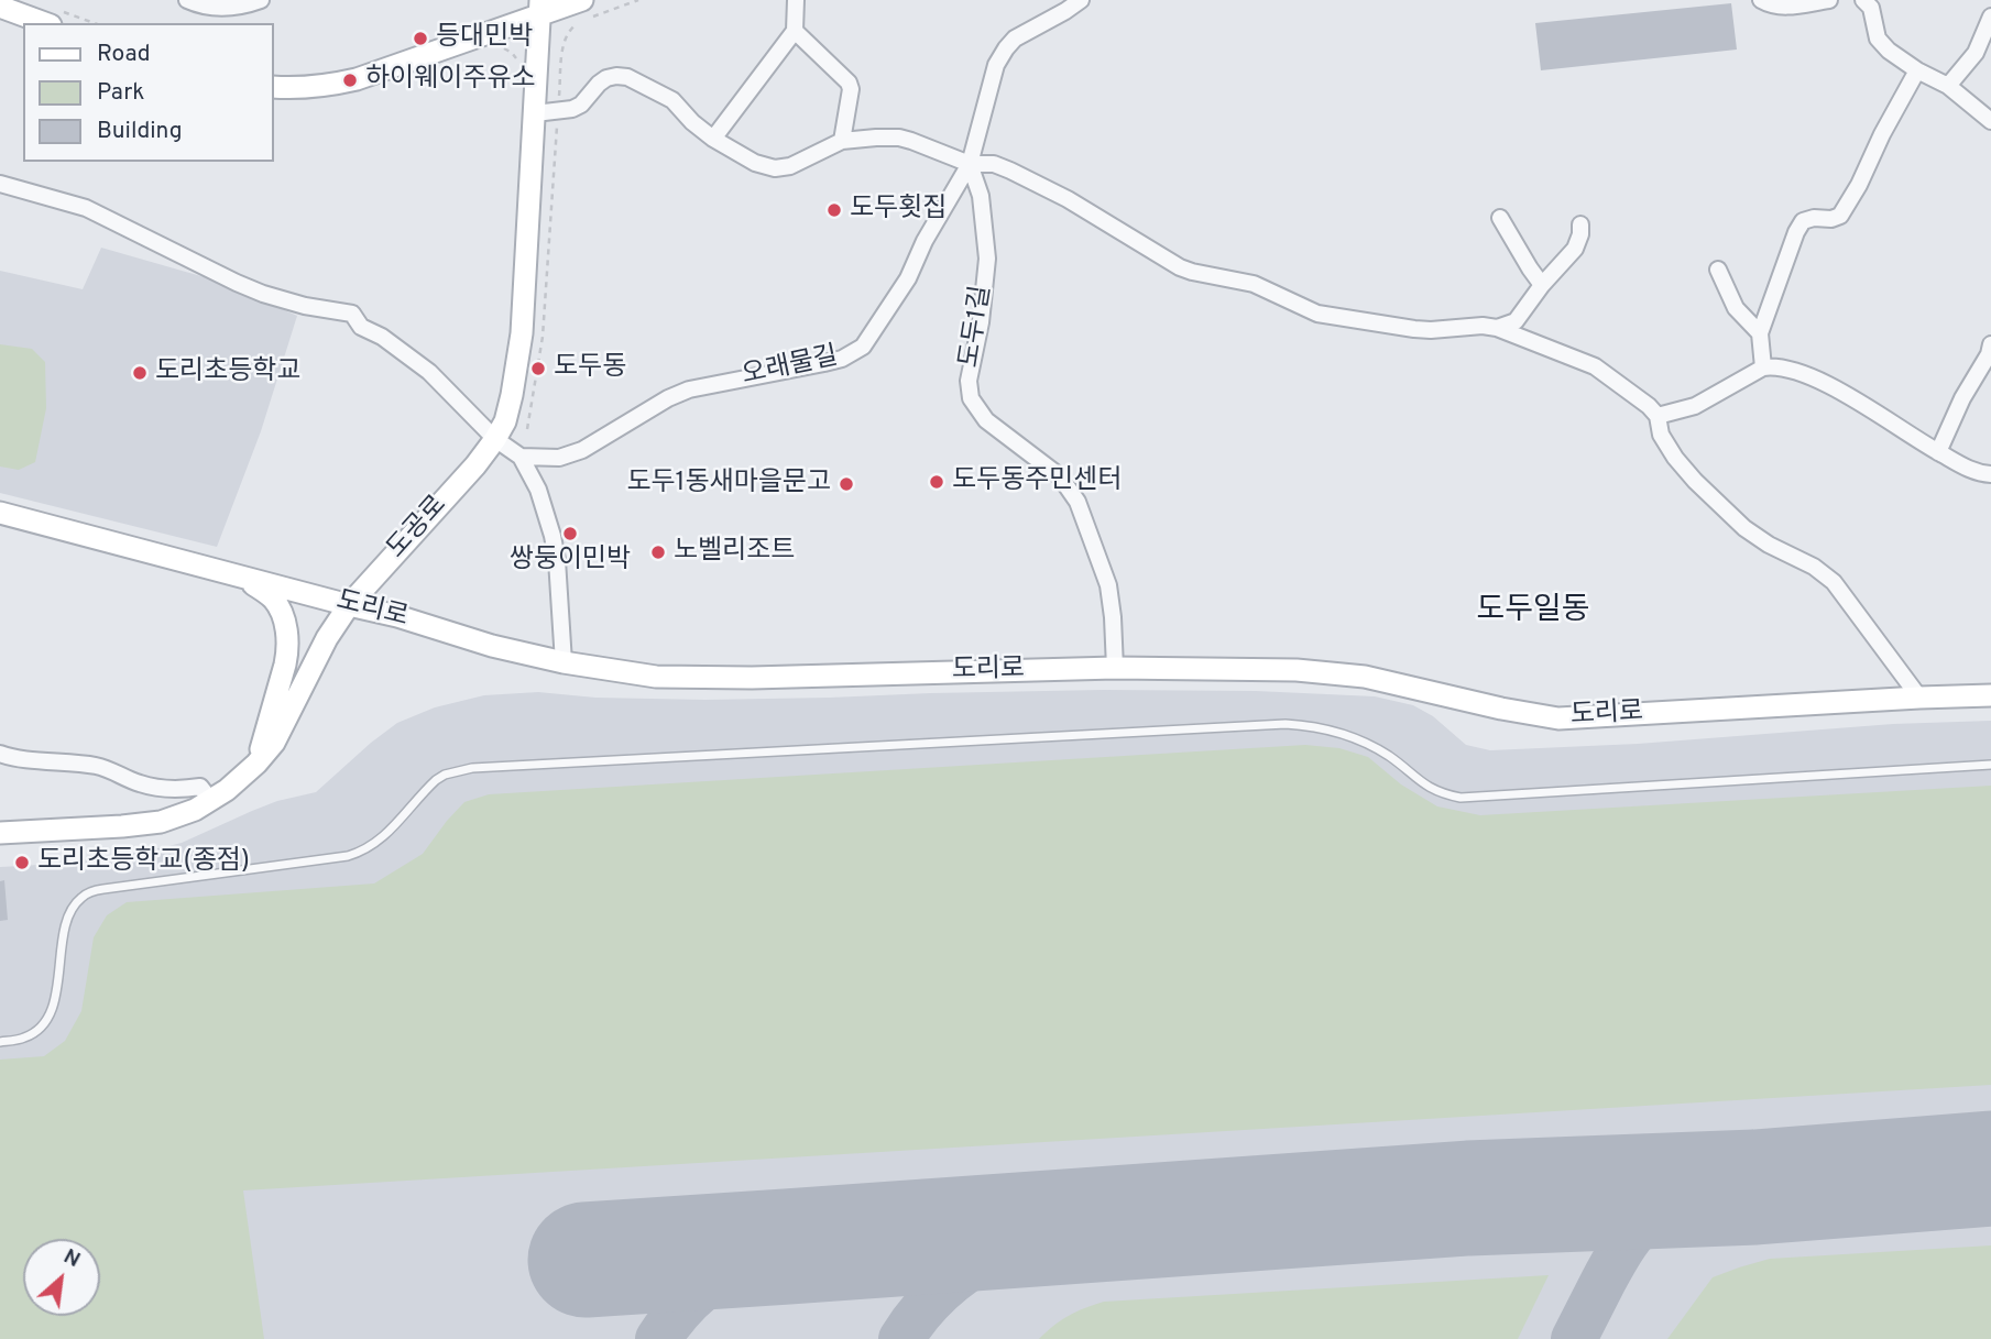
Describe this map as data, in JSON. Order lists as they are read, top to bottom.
{
  "streets": {
    "street": [
      "도두1길",
      "오래물길",
      "도공로",
      "도리로"
    ]
  },
  "crossings": [
    ["도두1길", "오래물길"],
    ["도두1길", "도리로"],
    ["도공로", "도리로"]
  ],
  "districts": ["도두일동"],
  "places": [
    "등대민박",
    "하이웨이주유소",
    "도두횟집",
    "도두동",
    "도리초등학교",
    "도두동주민센터",
    "도두1동새마을문고",
    "쌍둥이민박",
    "노벨리조트",
    "도리초등학교(종점)"
  ],
  "legend": ["Road", "Park", "Building"],
  "north": "top right"
}
